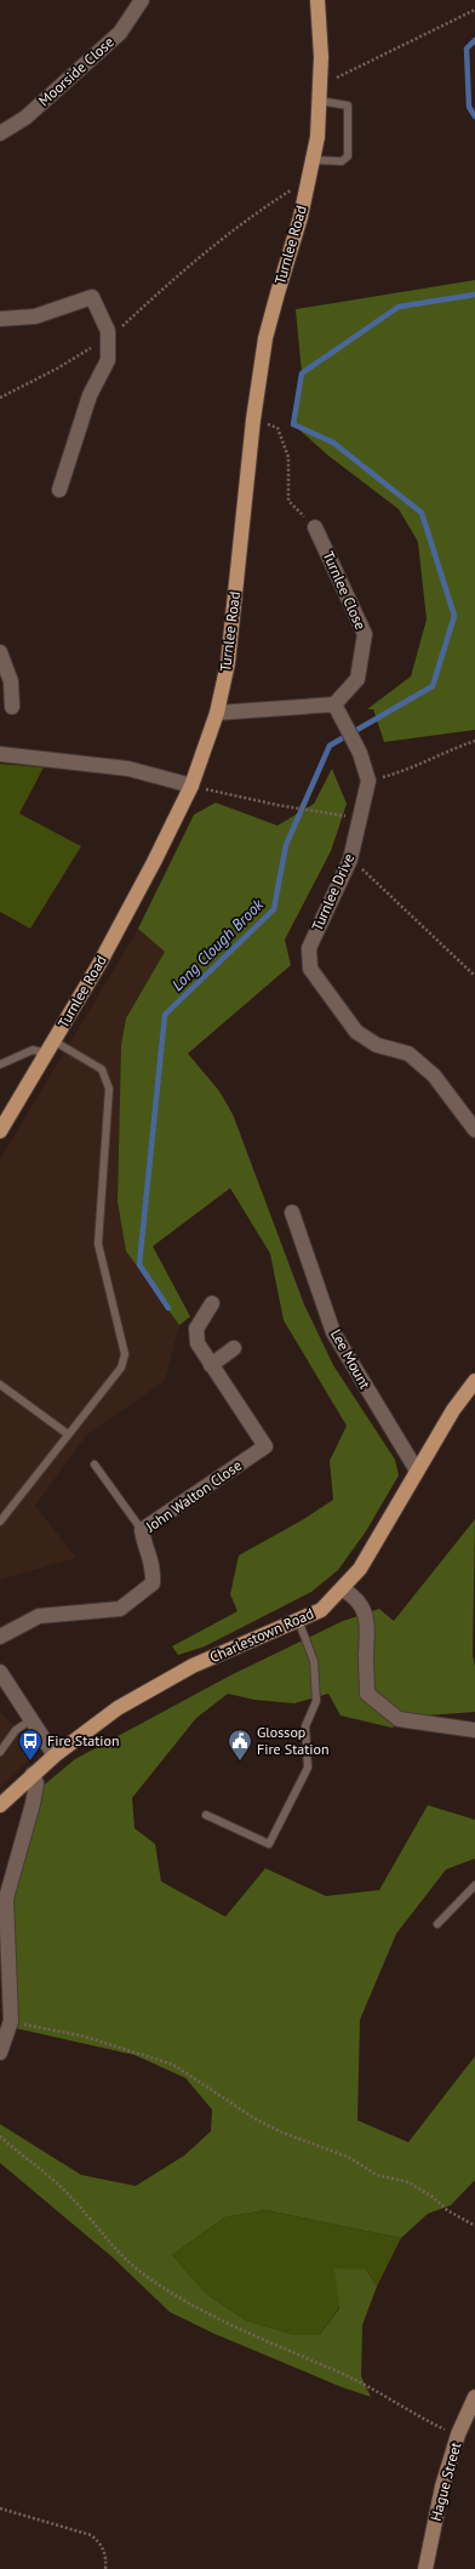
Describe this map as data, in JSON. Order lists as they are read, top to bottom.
{
  "streets": {
    "main road": ["Turnlee Road", "Charlestown Road"],
    "street": [
      "Moorside Close",
      "Turnlee Close",
      "Turnlee Drive",
      "Lee Mount",
      "John Walton Close",
      "Hague Street"
    ]
  },
  "crossings": [
    ["Turnlee Close", "Turnlee Drive"],
    ["Lee Mount", "Charlestown Road"]
  ],
  "water": ["Long Clough Brook"],
  "places": {
    "bus stop": ["Fire Station"],
    "public building": ["Glossop Fire Station"]
  }
}
